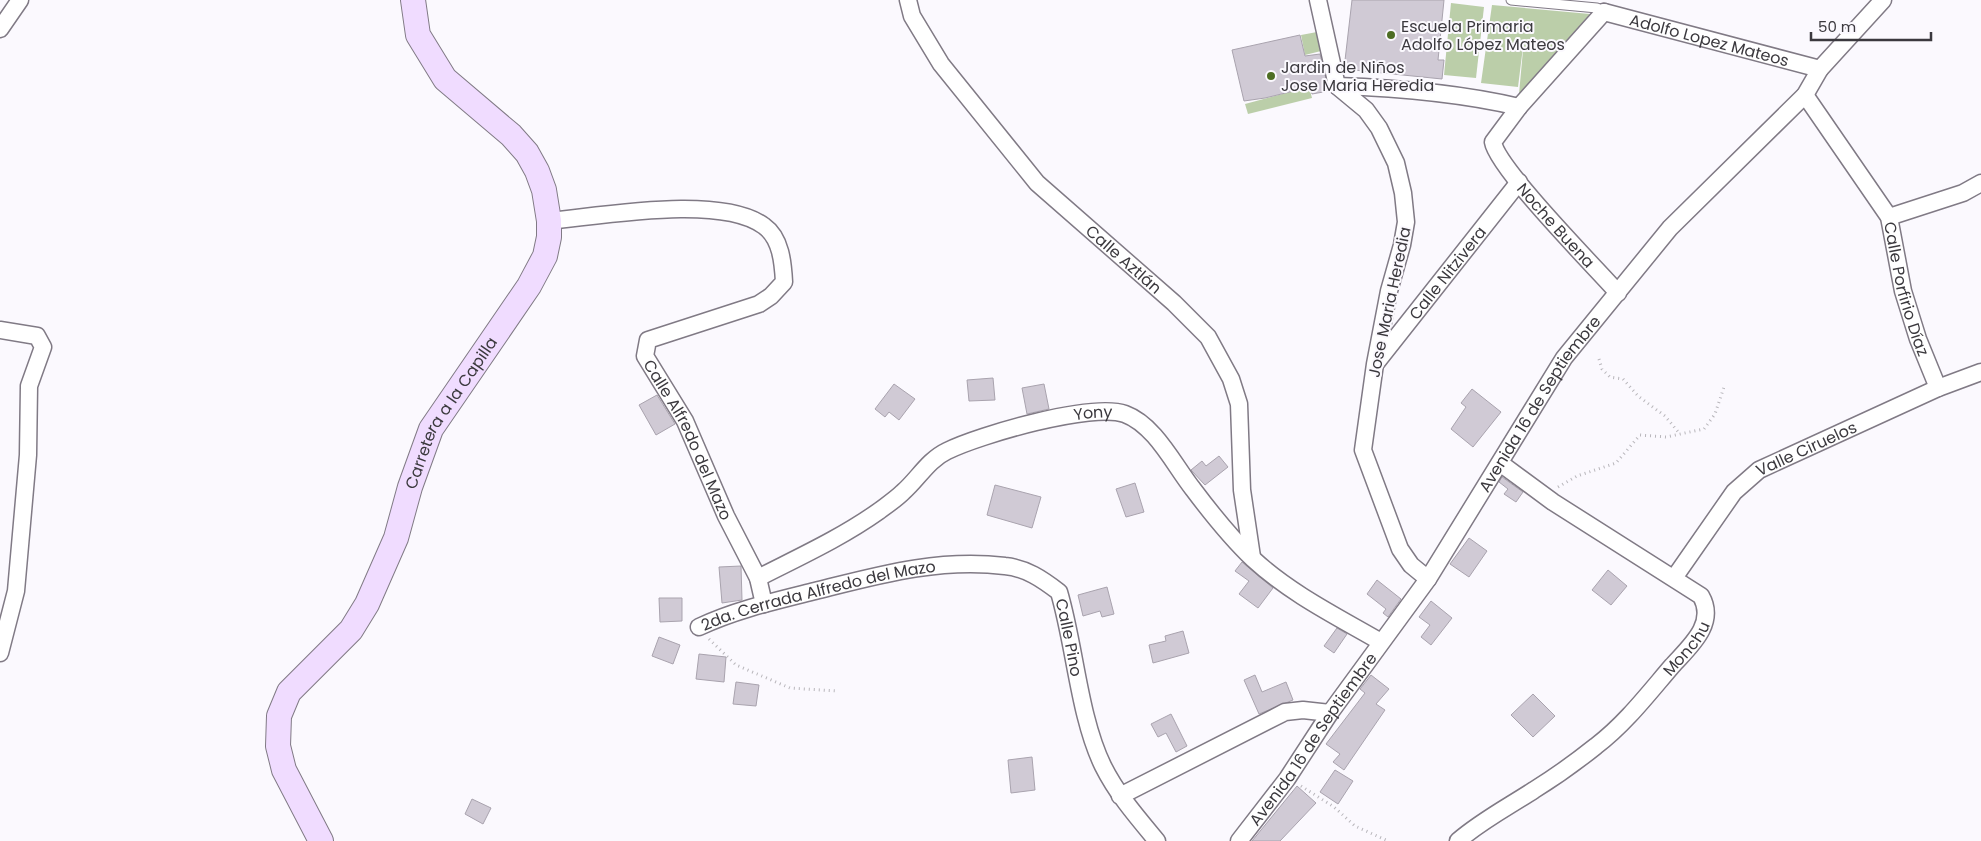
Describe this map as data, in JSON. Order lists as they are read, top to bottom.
{
  "streets": {
    "street": [
      "Adolfo Lopez Mateos",
      "Noche Buena",
      "Calle Aztlán",
      "Calle Nitzivera",
      "Calle Porfirio Díaz",
      "Jose Maria Heredia",
      "Avenida 16 de Septiembre",
      "Carretera a la Capilla",
      "Yony",
      "Calle Alfredo del Mazo",
      "Valle Ciruelos",
      "2da. Cerrada Alfredo del Mazo",
      "Calle Pino",
      "Monchu"
    ]
  },
  "crossings": [
    ["Adolfo Lopez Mateos", "Avenida 16 de Septiembre"],
    ["Noche Buena", "Calle Nitzivera"],
    ["Noche Buena", "Avenida 16 de Septiembre"],
    ["Calle Aztlán", "Yony"],
    ["Calle Nitzivera", "Jose Maria Heredia"],
    ["Calle Porfirio Díaz", "Avenida 16 de Septiembre"],
    ["Calle Porfirio Díaz", "Valle Ciruelos"],
    ["Jose Maria Heredia", "Avenida 16 de Septiembre"],
    ["Avenida 16 de Septiembre", "Yony"],
    ["Avenida 16 de Septiembre", "Monchu"],
    ["Carretera a la Capilla", "Calle Alfredo del Mazo"],
    ["Yony", "Calle Alfredo del Mazo"],
    ["Calle Alfredo del Mazo", "2da. Cerrada Alfredo del Mazo"],
    ["Valle Ciruelos", "Monchu"],
    ["2da. Cerrada Alfredo del Mazo", "Calle Pino"]
  ],
  "places": ["Escuela Primaria Adolfo López Mateos", "Jardin de Niños Jose Maria Heredia"],
  "scale_bar": "50 m"
}
